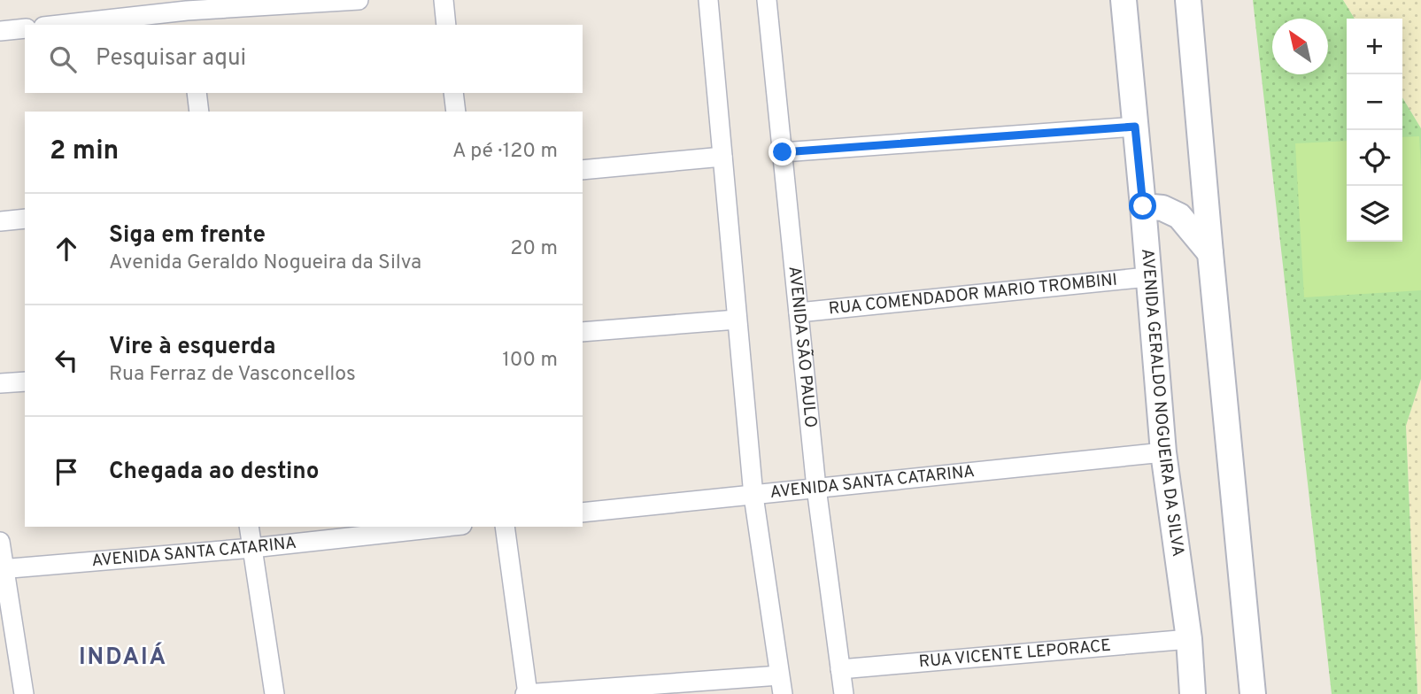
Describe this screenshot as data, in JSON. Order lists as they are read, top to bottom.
{
  "streets": {
    "main road": ["AVENIDA GERALDO NOGUEIRA DA SILVA"],
    "street": [
      "RUA COMENDADOR MARIO TROMBINI",
      "AVENIDA SÃO PAULO",
      "AVENIDA SANTA CATARINA",
      "RUA VICENTE LEPORACE"
    ]
  },
  "crossings": [
    ["RUA COMENDADOR MARIO TROMBINI", "AVENIDA SÃO PAULO"],
    ["RUA COMENDADOR MARIO TROMBINI", "AVENIDA GERALDO NOGUEIRA DA SILVA"],
    ["AVENIDA SÃO PAULO", "AVENIDA SANTA CATARINA"],
    ["AVENIDA SÃO PAULO", "RUA VICENTE LEPORACE"],
    ["AVENIDA GERALDO NOGUEIRA DA SILVA", "AVENIDA SANTA CATARINA"],
    ["AVENIDA GERALDO NOGUEIRA DA SILVA", "RUA VICENTE LEPORACE"]
  ],
  "districts": ["INDAIÁ"],
  "north": "top left",
  "page": {
    "map_buttons": ["+", "−"],
    "search": "Pesquisar aqui",
    "heading": ["2 min", "A pé · 120 m"],
    "list": [
      ["Siga em frente", "Avenida Geraldo Nogueira da Silva", "20 m"],
      ["Vire à esquerda", "Rua Ferraz de Vasconcellos", "100 m"],
      "Chegada ao destino"
    ]
  }
}
